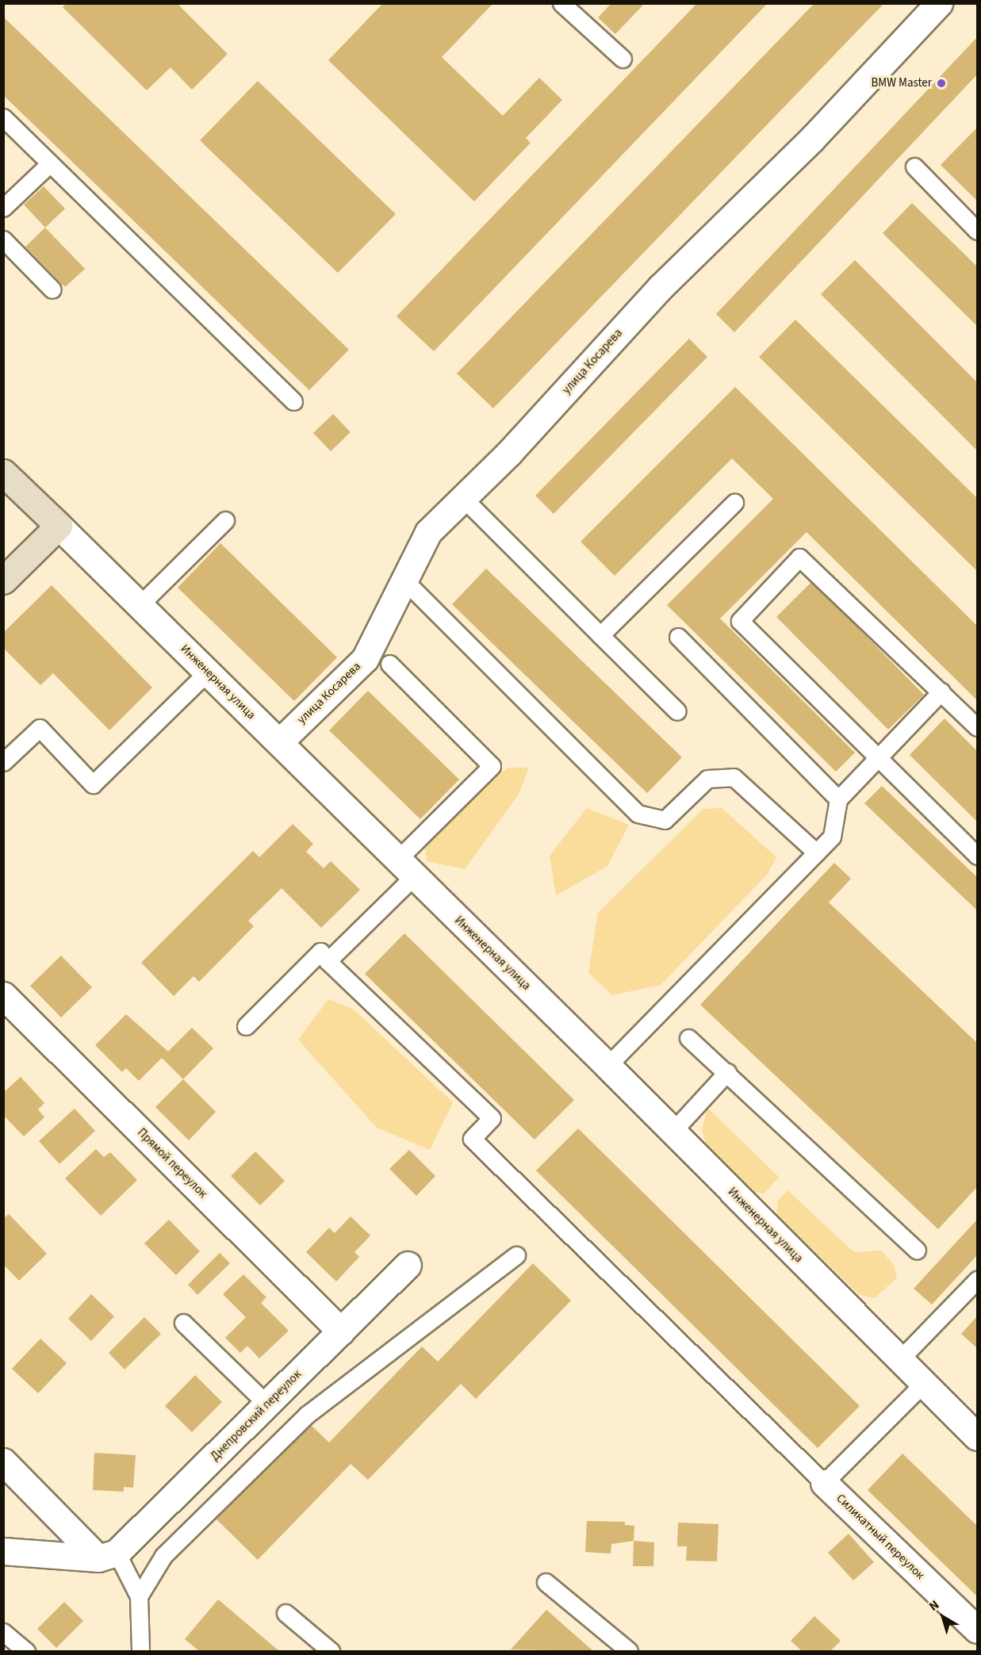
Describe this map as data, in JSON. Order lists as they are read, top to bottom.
{
  "streets": {
    "street": [
      "улица Косарева",
      "Инженерная улица",
      "Прямой переулок",
      "Днепровский переулок",
      "Силикатный переулок"
    ]
  },
  "crossings": [
    ["улица Косарева", "Инженерная улица"],
    ["Прямой переулок", "Днепровский переулок"]
  ],
  "places": ["BMW Master"],
  "north": "top left"
}
